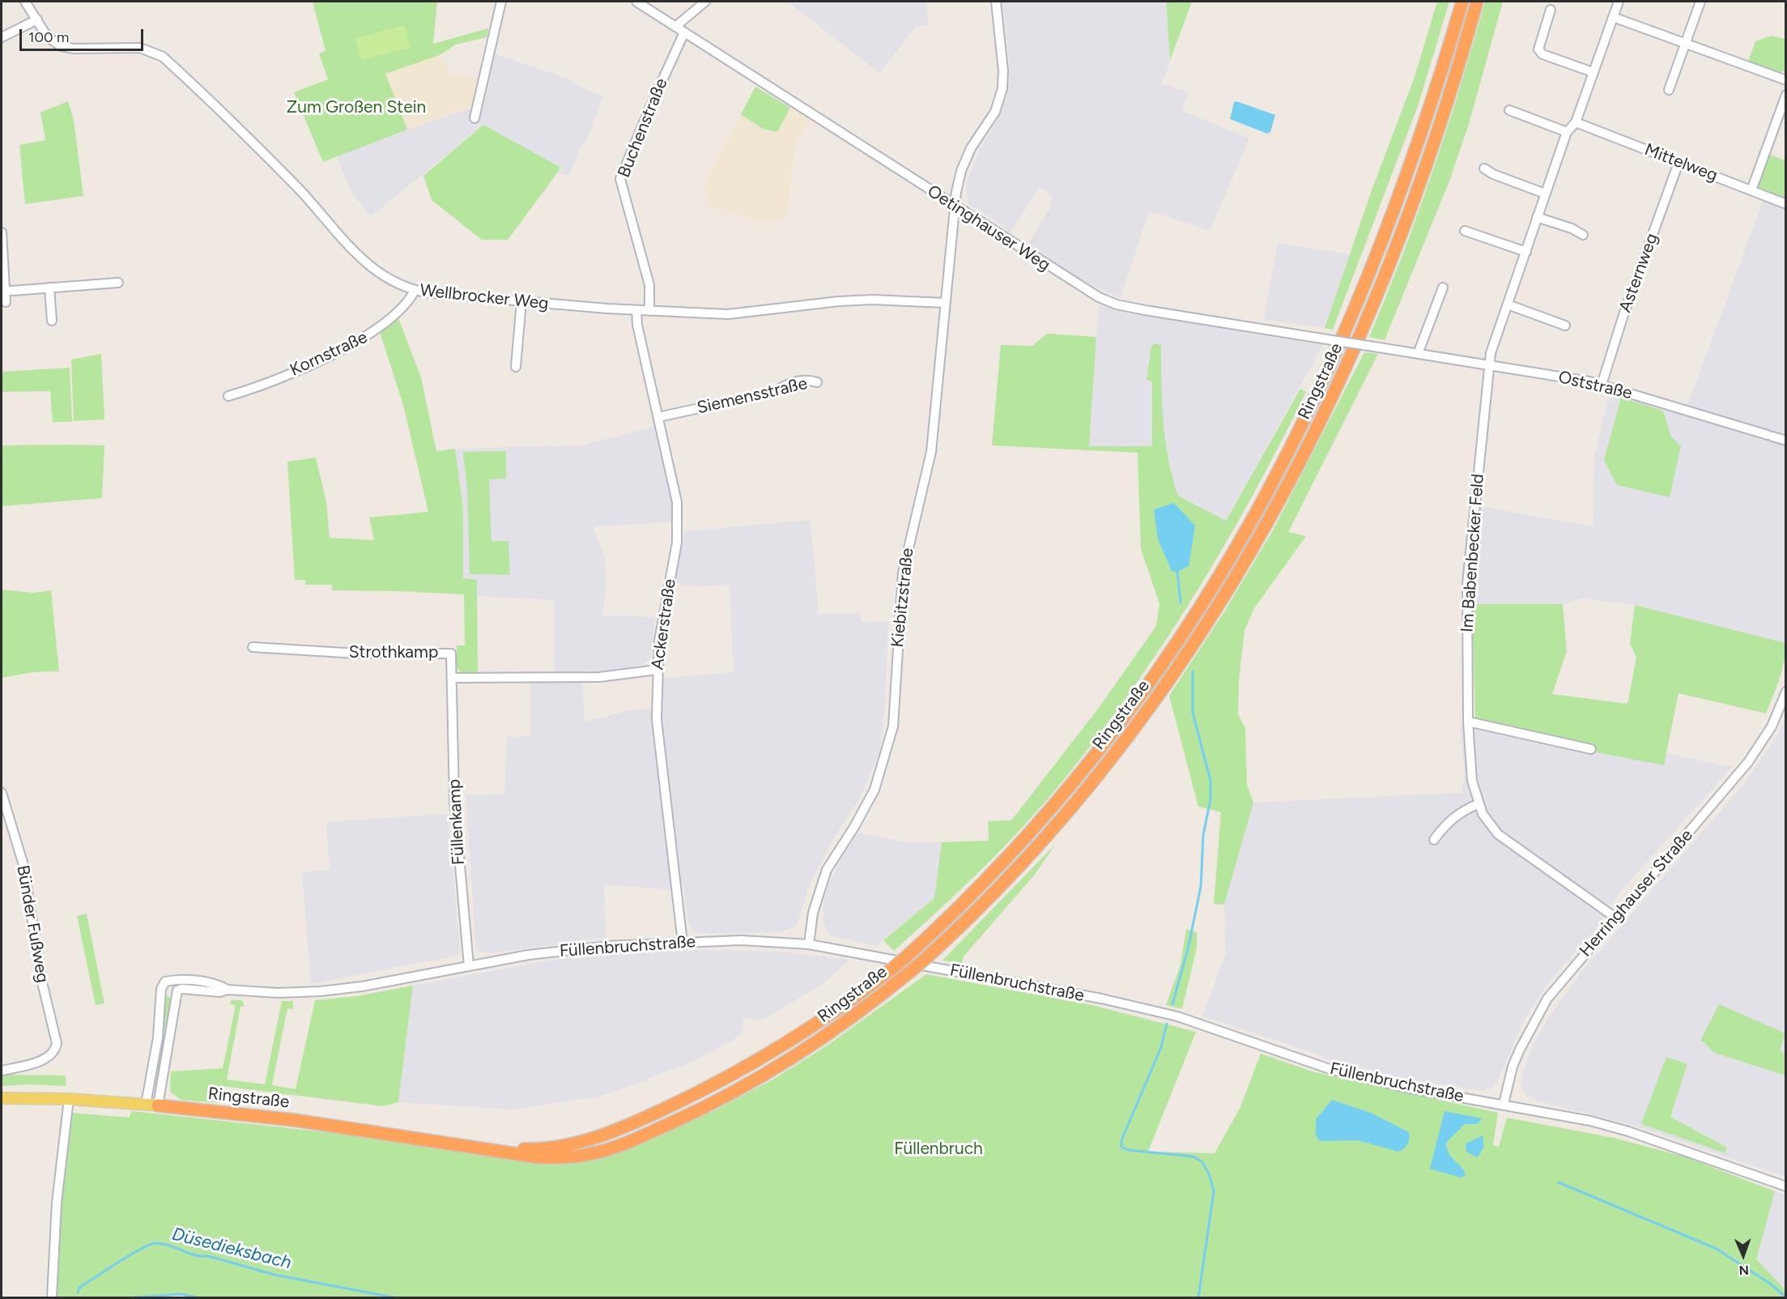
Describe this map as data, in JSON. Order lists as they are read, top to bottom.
{
  "streets": {
    "highway": ["Ringstraße"],
    "street": [
      "Buchenstraße",
      "Mittelweg",
      "Oetinghauser Weg",
      "Asternweg",
      "Wellbrocker Weg",
      "Kornstraße",
      "Oststraße",
      "Siemensstraße",
      "Im Babenbecker Feld",
      "Kiebitzstraße",
      "Ackerstraße",
      "Strothkamp",
      "Füllenkamp",
      "Herringhauser Straße",
      "Bünder Fußweg",
      "Füllenbruchstraße"
    ]
  },
  "crossings": [
    ["Buchenstraße", "Oetinghauser Weg"],
    ["Buchenstraße", "Wellbrocker Weg"],
    ["Mittelweg", "Asternweg"],
    ["Mittelweg", "Im Babenbecker Feld"],
    ["Oetinghauser Weg", "Oststraße"],
    ["Oetinghauser Weg", "Kiebitzstraße"],
    ["Asternweg", "Oststraße"],
    ["Wellbrocker Weg", "Kornstraße"],
    ["Wellbrocker Weg", "Kiebitzstraße"],
    ["Wellbrocker Weg", "Ackerstraße"],
    ["Oststraße", "Im Babenbecker Feld"],
    ["Siemensstraße", "Ackerstraße"],
    ["Im Babenbecker Feld", "Herringhauser Straße"],
    ["Kiebitzstraße", "Füllenbruchstraße"],
    ["Ackerstraße", "Strothkamp"],
    ["Ackerstraße", "Füllenbruchstraße"],
    ["Strothkamp", "Füllenkamp"],
    ["Füllenkamp", "Füllenbruchstraße"],
    ["Herringhauser Straße", "Füllenbruchstraße"]
  ],
  "water": ["Düsedieksbach"],
  "parks": ["Zum Großen Stein", "Füllenbruch"],
  "scale_bar": "100 m",
  "north": "bottom"
}
